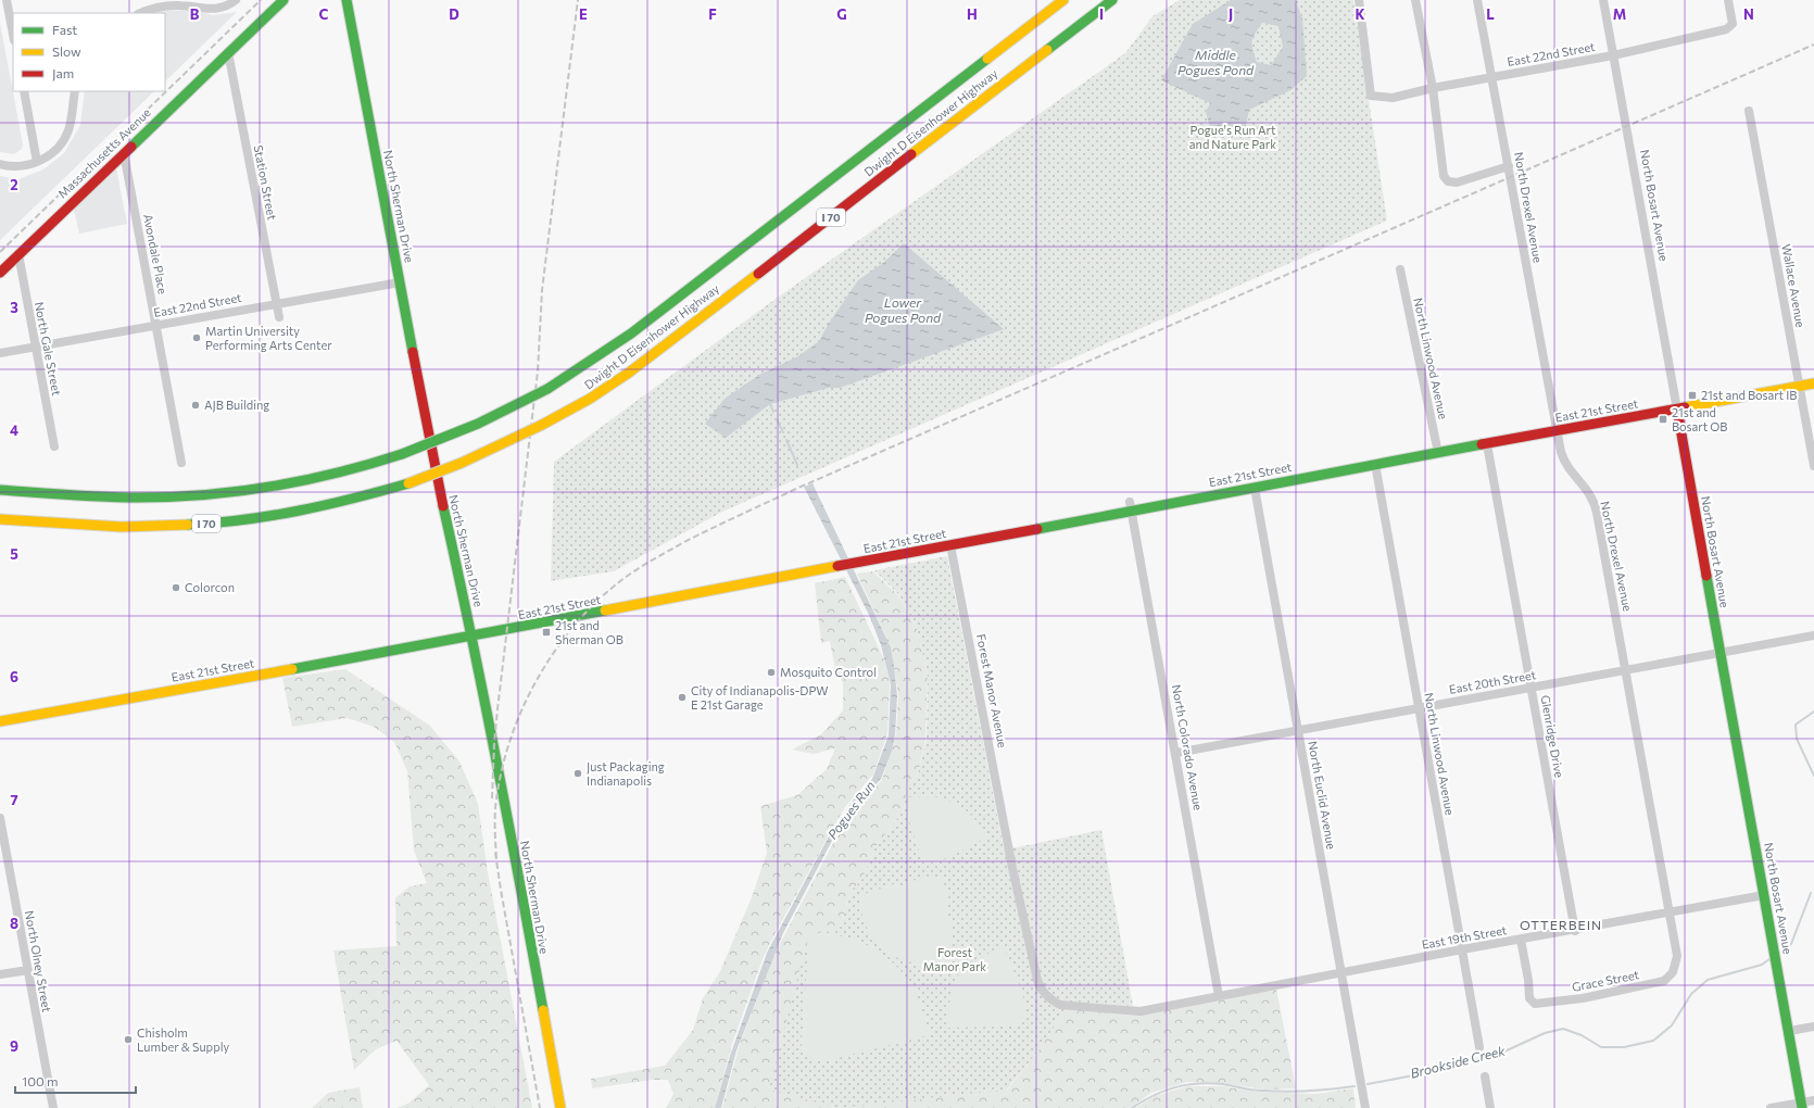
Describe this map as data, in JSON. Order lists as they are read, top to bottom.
{
  "streets": {
    "main road": [
      "Dwight D Eisenhower Highway",
      "Massachusetts Avenue",
      "North Bosart Avenue",
      "North Sherman Drive",
      "I 70",
      "East 21st Street"
    ],
    "street": [
      "East 22nd Street",
      "Station Street",
      "North Drexel Avenue",
      "Avondale Place",
      "Wallace Avenue",
      "North Gale Street",
      "North Linwood Avenue",
      "East 20th Street",
      "Forest Manor Avenue",
      "Glenridge Drive",
      "North Colorado Avenue",
      "North Euclid Avenue",
      "East 19th Street",
      "North Olney Street",
      "Grace Street"
    ]
  },
  "crossings": [
    ["East 22nd Street", "Station Street"],
    ["East 22nd Street", "North Bosart Avenue"],
    ["East 22nd Street", "North Sherman Drive"],
    ["East 22nd Street", "North Drexel Avenue"],
    ["East 22nd Street", "Avondale Place"],
    ["East 22nd Street", "North Gale Street"],
    ["Massachusetts Avenue", "Station Street"],
    ["Massachusetts Avenue", "Avondale Place"],
    ["Massachusetts Avenue", "North Gale Street"],
    ["North Bosart Avenue", "East 21st Street"],
    ["North Bosart Avenue", "East 20th Street"],
    ["North Bosart Avenue", "East 19th Street"],
    ["North Sherman Drive", "East 21st Street"],
    ["North Drexel Avenue", "East 21st Street"],
    ["North Drexel Avenue", "East 20th Street"],
    ["North Drexel Avenue", "East 19th Street"],
    ["North Drexel Avenue", "Grace Street"],
    ["Wallace Avenue", "East 21st Street"],
    ["North Linwood Avenue", "East 21st Street"],
    ["North Linwood Avenue", "East 20th Street"],
    ["North Linwood Avenue", "East 19th Street"],
    ["East 21st Street", "Forest Manor Avenue"],
    ["East 21st Street", "Glenridge Drive"],
    ["East 21st Street", "North Colorado Avenue"],
    ["East 21st Street", "North Euclid Avenue"],
    ["East 20th Street", "Glenridge Drive"],
    ["East 20th Street", "North Colorado Avenue"],
    ["East 20th Street", "North Euclid Avenue"],
    ["Forest Manor Avenue", "North Colorado Avenue"],
    ["Forest Manor Avenue", "East 19th Street"],
    ["Glenridge Drive", "East 19th Street"],
    ["North Colorado Avenue", "East 19th Street"],
    ["North Euclid Avenue", "East 19th Street"],
    ["East 19th Street", "Grace Street"]
  ],
  "districts": ["OTTERBEIN"],
  "water": [
    "Middle Pogues Pond",
    "Lower Pogues Pond",
    "Pogues Run",
    "Brookside Creek"
  ],
  "parks": ["Pogue's Run Art and Nature Park", "Forest Manor Park"],
  "places": {
    "other": [
      "Martin University Performing Arts Center",
      "AJB Building",
      "Colorcon",
      "Mosquito Control",
      "City of Indianapolis-DPW E 21st Garage",
      "Just Packaging Indianapolis",
      "Chisholm Lumber & Supply"
    ],
    "transit": ["21st and Bosart IB", "21st and Bosart OB", "21st and Sherman OB"]
  },
  "legend": ["Fast", "Slow", "Jam"],
  "scale_bar": "100 m",
  "grid": {
    "columns": [
      "B",
      "C",
      "D",
      "E",
      "F",
      "G",
      "H",
      "I",
      "J",
      "K",
      "L",
      "M",
      "N"
    ],
    "rows": [
      "2",
      "3",
      "4",
      "5",
      "6",
      "7",
      "8",
      "9"
    ]
  }
}
